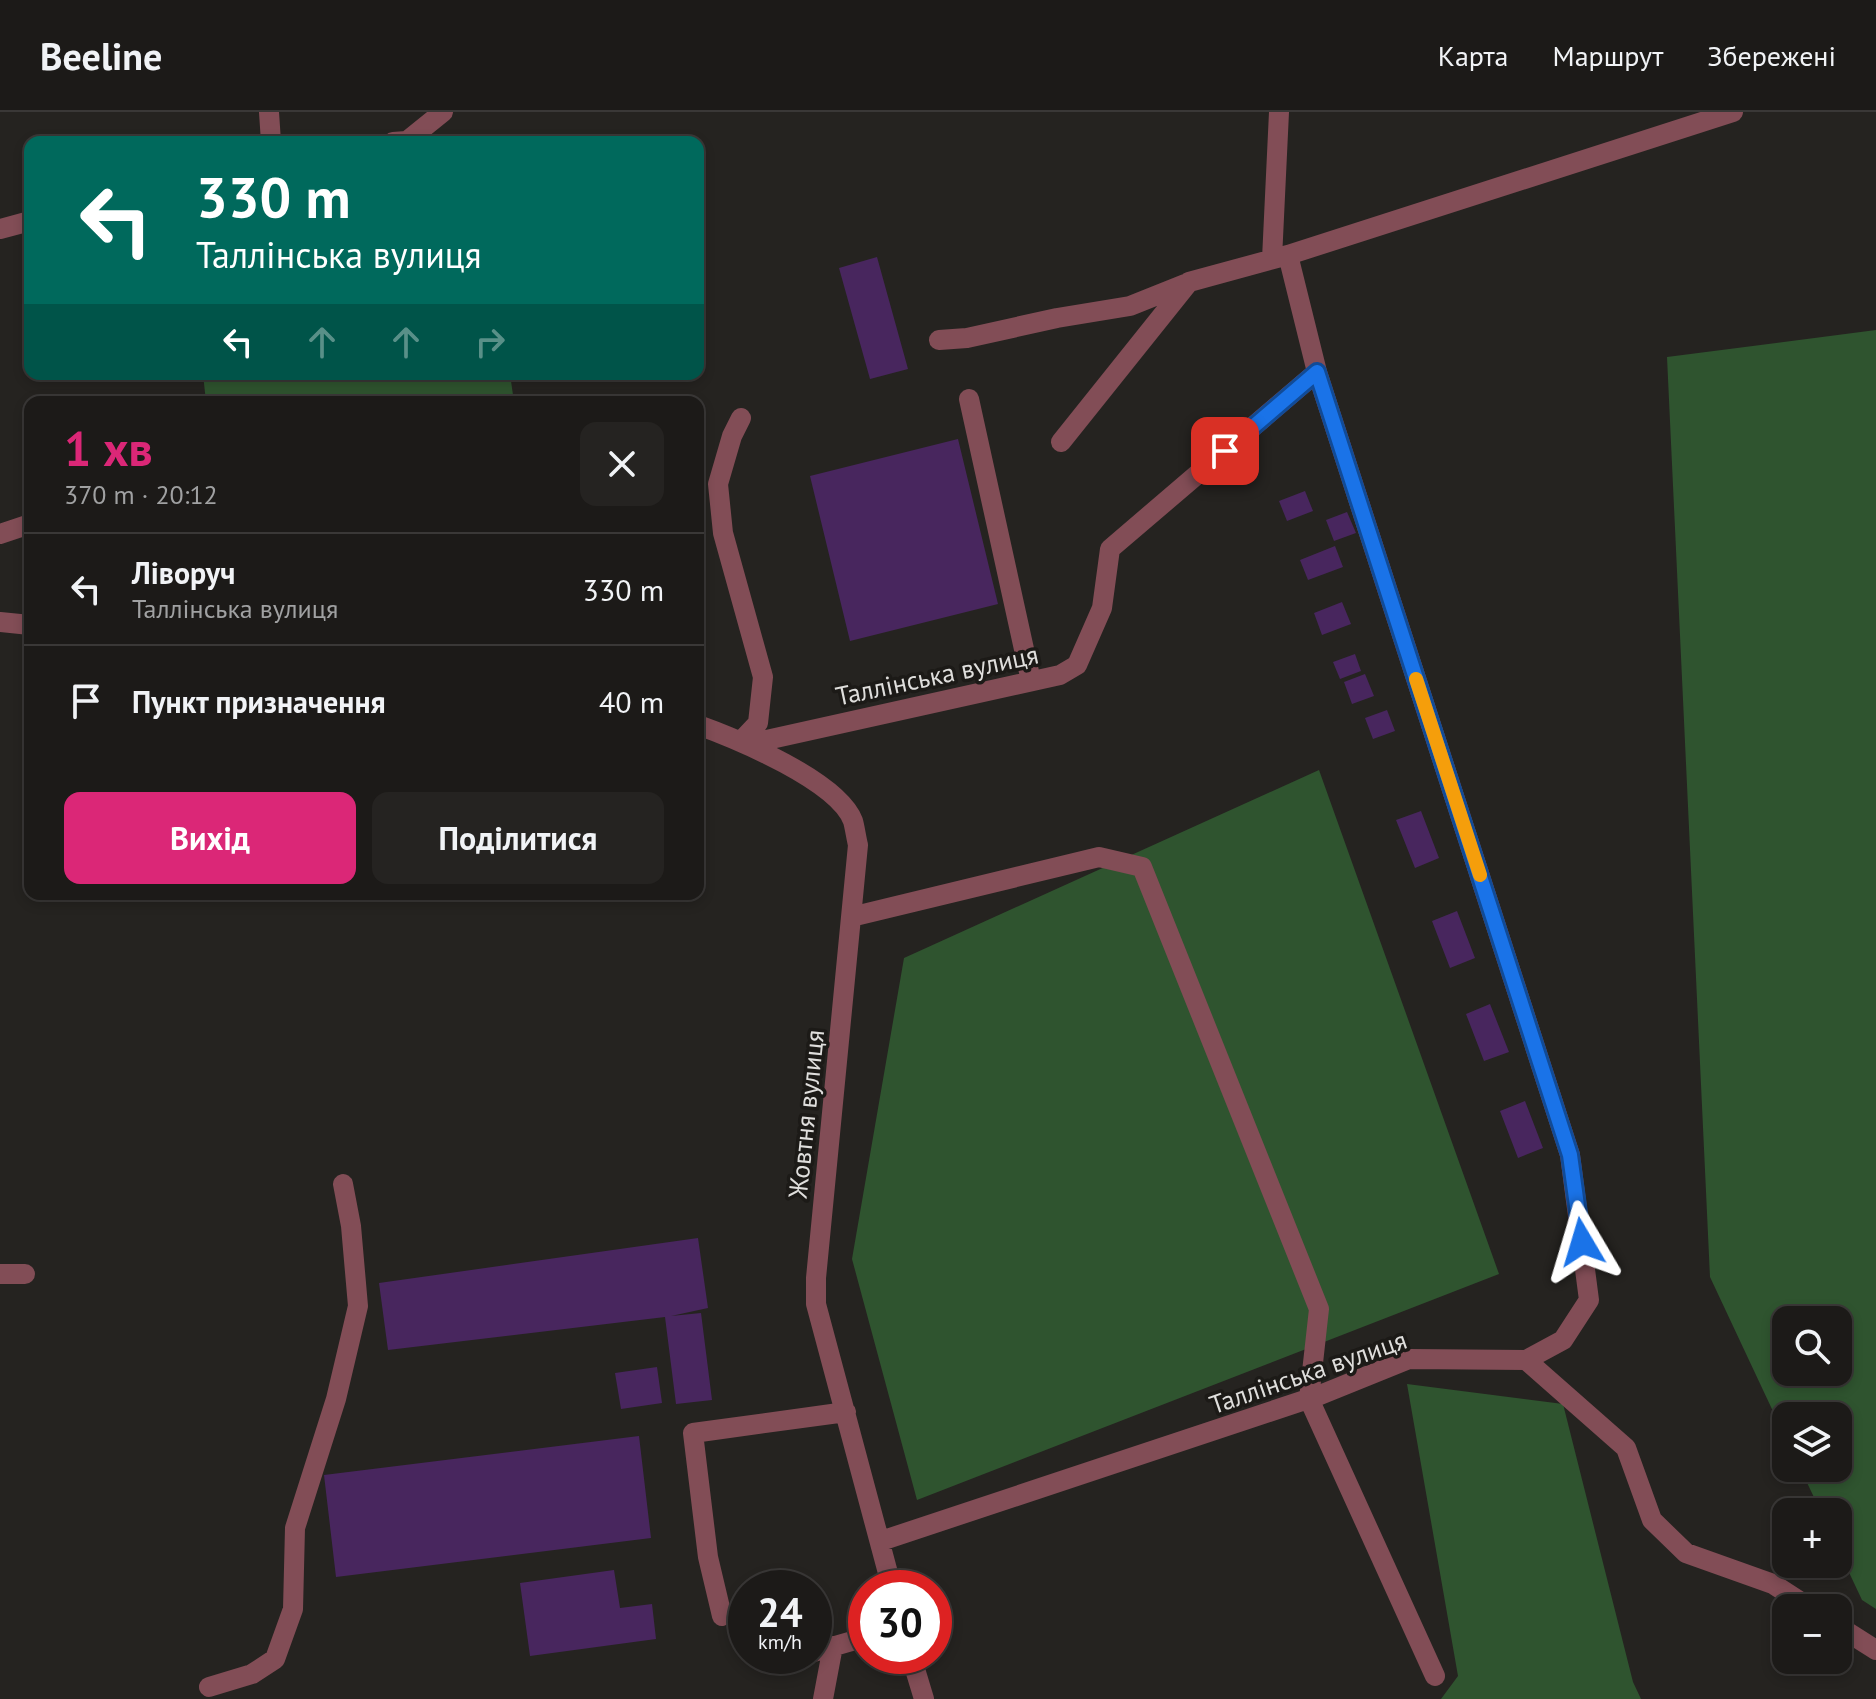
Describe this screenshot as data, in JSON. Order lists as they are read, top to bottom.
{
  "streets": {
    "street": ["Таллінська вулиця", "Жовтня вулиця"]
  },
  "crossings": [
    ["Таллінська вулиця", "Жовтня вулиця"]
  ],
  "page": {
    "header": "Beeline",
    "nav": ["Карта", "Маршрут", "Збережені"],
    "turn": ["330 m", "Таллінська вулиця"],
    "heading": ["1 хв", "370 m · 20:12"],
    "list": [
      {
        "name": "Ліворуч",
        "note": "Таллінська вулиця",
        "value": "330 m"
      },
      {
        "name": "Пункт призначення",
        "value": "40 m"
      }
    ],
    "buttons": ["Вихід", "Поділитися"],
    "map_buttons": ["+", "−"],
    "speed": "24 km/h",
    "limit": "30"
  }
}
